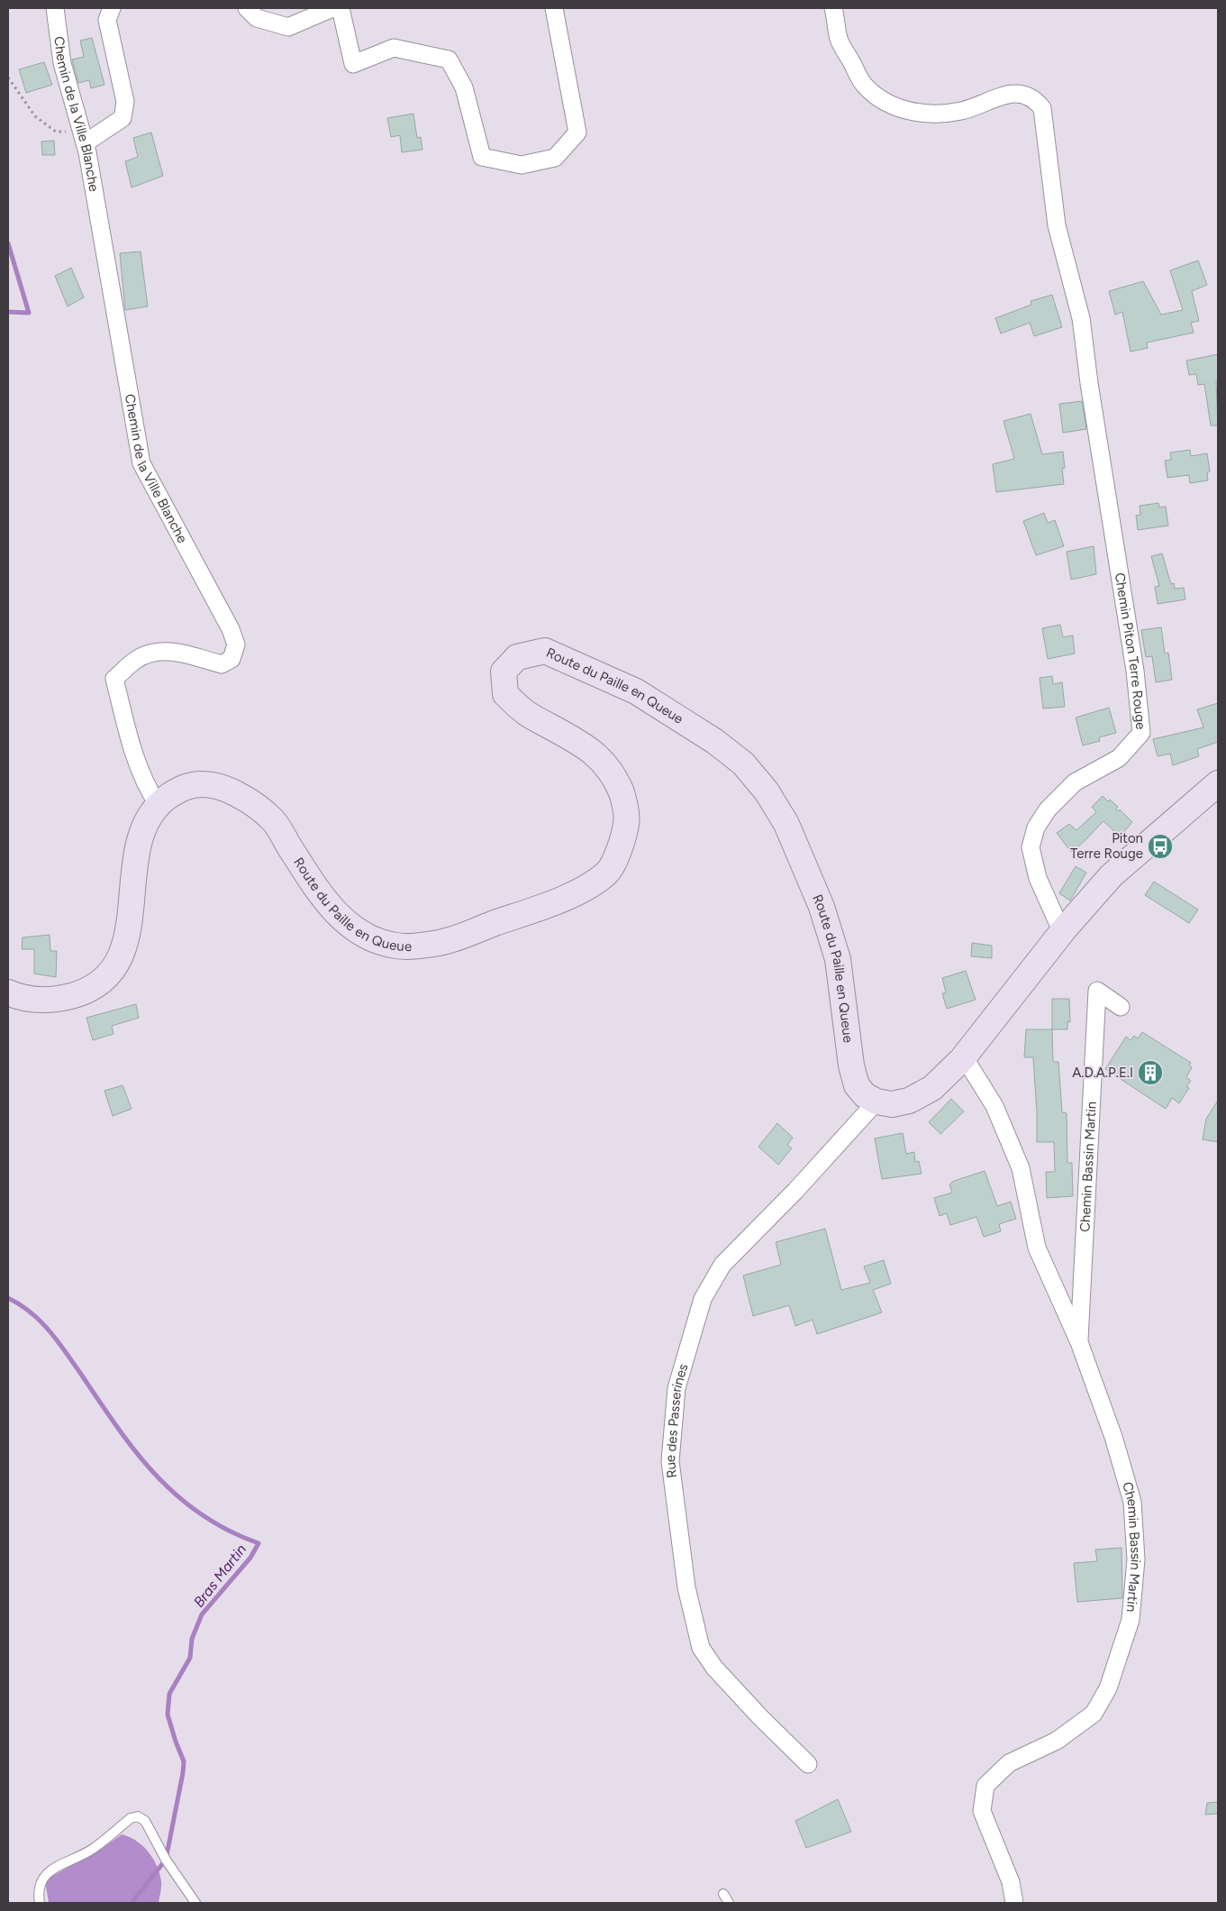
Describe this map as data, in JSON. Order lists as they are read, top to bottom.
{
  "streets": {
    "main road": ["Route du Paille en Queue"],
    "street": [
      "Chemin de la Ville Blanche",
      "Chemin Piton Terre Rouge",
      "Chemin Bassin Martin",
      "Rue des Passerines"
    ]
  },
  "crossings": [
    ["Chemin de la Ville Blanche", "Route du Paille en Queue"],
    ["Route du Paille en Queue", "Rue des Passerines"]
  ],
  "water": ["Bras Martin"],
  "places": {
    "bus stop": ["Piton Terre Rouge"],
    "building": ["A.D.A.P.E.I"]
  }
}
